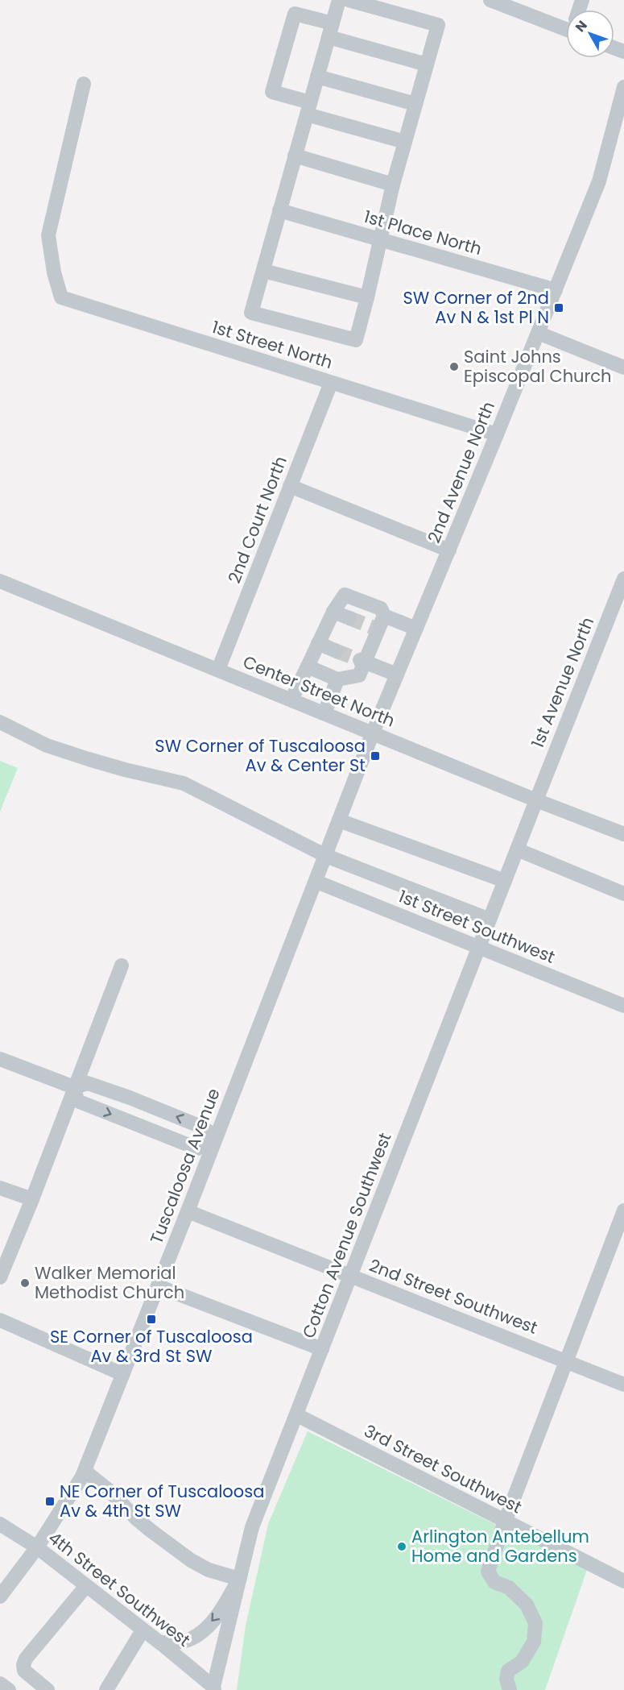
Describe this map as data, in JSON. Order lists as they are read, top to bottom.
{
  "streets": {
    "street": [
      "1st Place North",
      "1st Street North",
      "2nd Avenue North",
      "2nd Court North",
      "1st Avenue North",
      "Center Street North",
      "1st Street Southwest",
      "Tuscaloosa Avenue",
      "Cotton Avenue Southwest",
      "2nd Street Southwest",
      "3rd Street Southwest",
      "4th Street Southwest"
    ]
  },
  "crossings": [
    ["1st Place North", "2nd Avenue North"],
    ["1st Street North", "2nd Avenue North"],
    ["1st Street North", "2nd Court North"],
    ["2nd Avenue North", "Center Street North"],
    ["2nd Avenue North", "Tuscaloosa Avenue"],
    ["2nd Court North", "Center Street North"],
    ["1st Avenue North", "Center Street North"],
    ["1st Avenue North", "Cotton Avenue Southwest"],
    ["Center Street North", "Tuscaloosa Avenue"],
    ["Center Street North", "Cotton Avenue Southwest"],
    ["1st Street Southwest", "Tuscaloosa Avenue"],
    ["1st Street Southwest", "Cotton Avenue Southwest"],
    ["Tuscaloosa Avenue", "2nd Street Southwest"],
    ["Tuscaloosa Avenue", "4th Street Southwest"],
    ["Cotton Avenue Southwest", "2nd Street Southwest"],
    ["Cotton Avenue Southwest", "3rd Street Southwest"],
    ["Cotton Avenue Southwest", "4th Street Southwest"]
  ],
  "places": {
    "transit": [
      "SW Corner of 2nd Av N & 1st Pl N",
      "SW Corner of Tuscaloosa Av & Center St",
      "SE Corner of Tuscaloosa Av & 3rd St SW",
      "NE Corner of Tuscaloosa Av & 4th St SW"
    ],
    "other": ["Saint Johns Episcopal Church", "Walker Memorial Methodist Church", "Arlington Antebellum Home and Gardens"]
  },
  "north": "top left"
}
